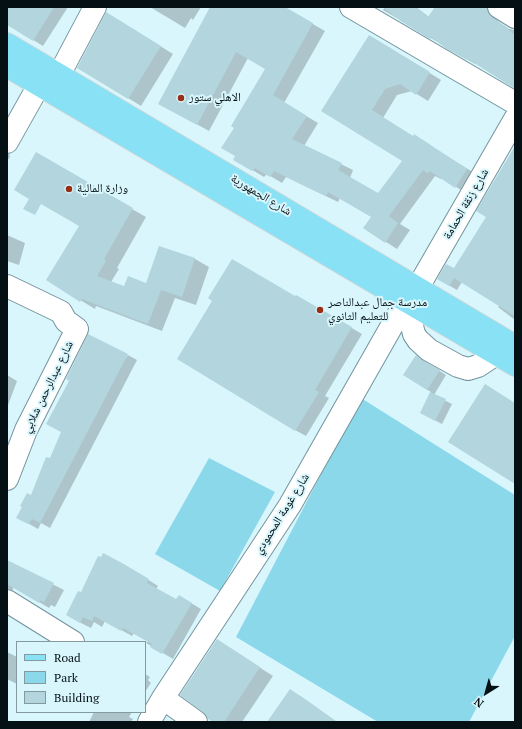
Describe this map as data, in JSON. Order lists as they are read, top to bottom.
{
  "streets": {
    "main road": ["شارع الجمهورية"],
    "street": ["شارع زنقة الحمامة", "شارع عبدالرحمن شلابي", "شارع غومة المحمودي"]
  },
  "crossings": [
    ["شارع الجمهورية", "شارع زنقة الحمامة"],
    ["شارع الجمهورية", "شارع غومة المحمودي"],
    ["شارع زنقة الحمامة", "شارع غومة المحمودي"]
  ],
  "places": ["الاهلي ستور", "وزارة المالية", "مدرسة جمال عبدالناصر للتعليم الثانوي"],
  "legend": ["Road", "Park", "Building"],
  "north": "bottom left"
}
